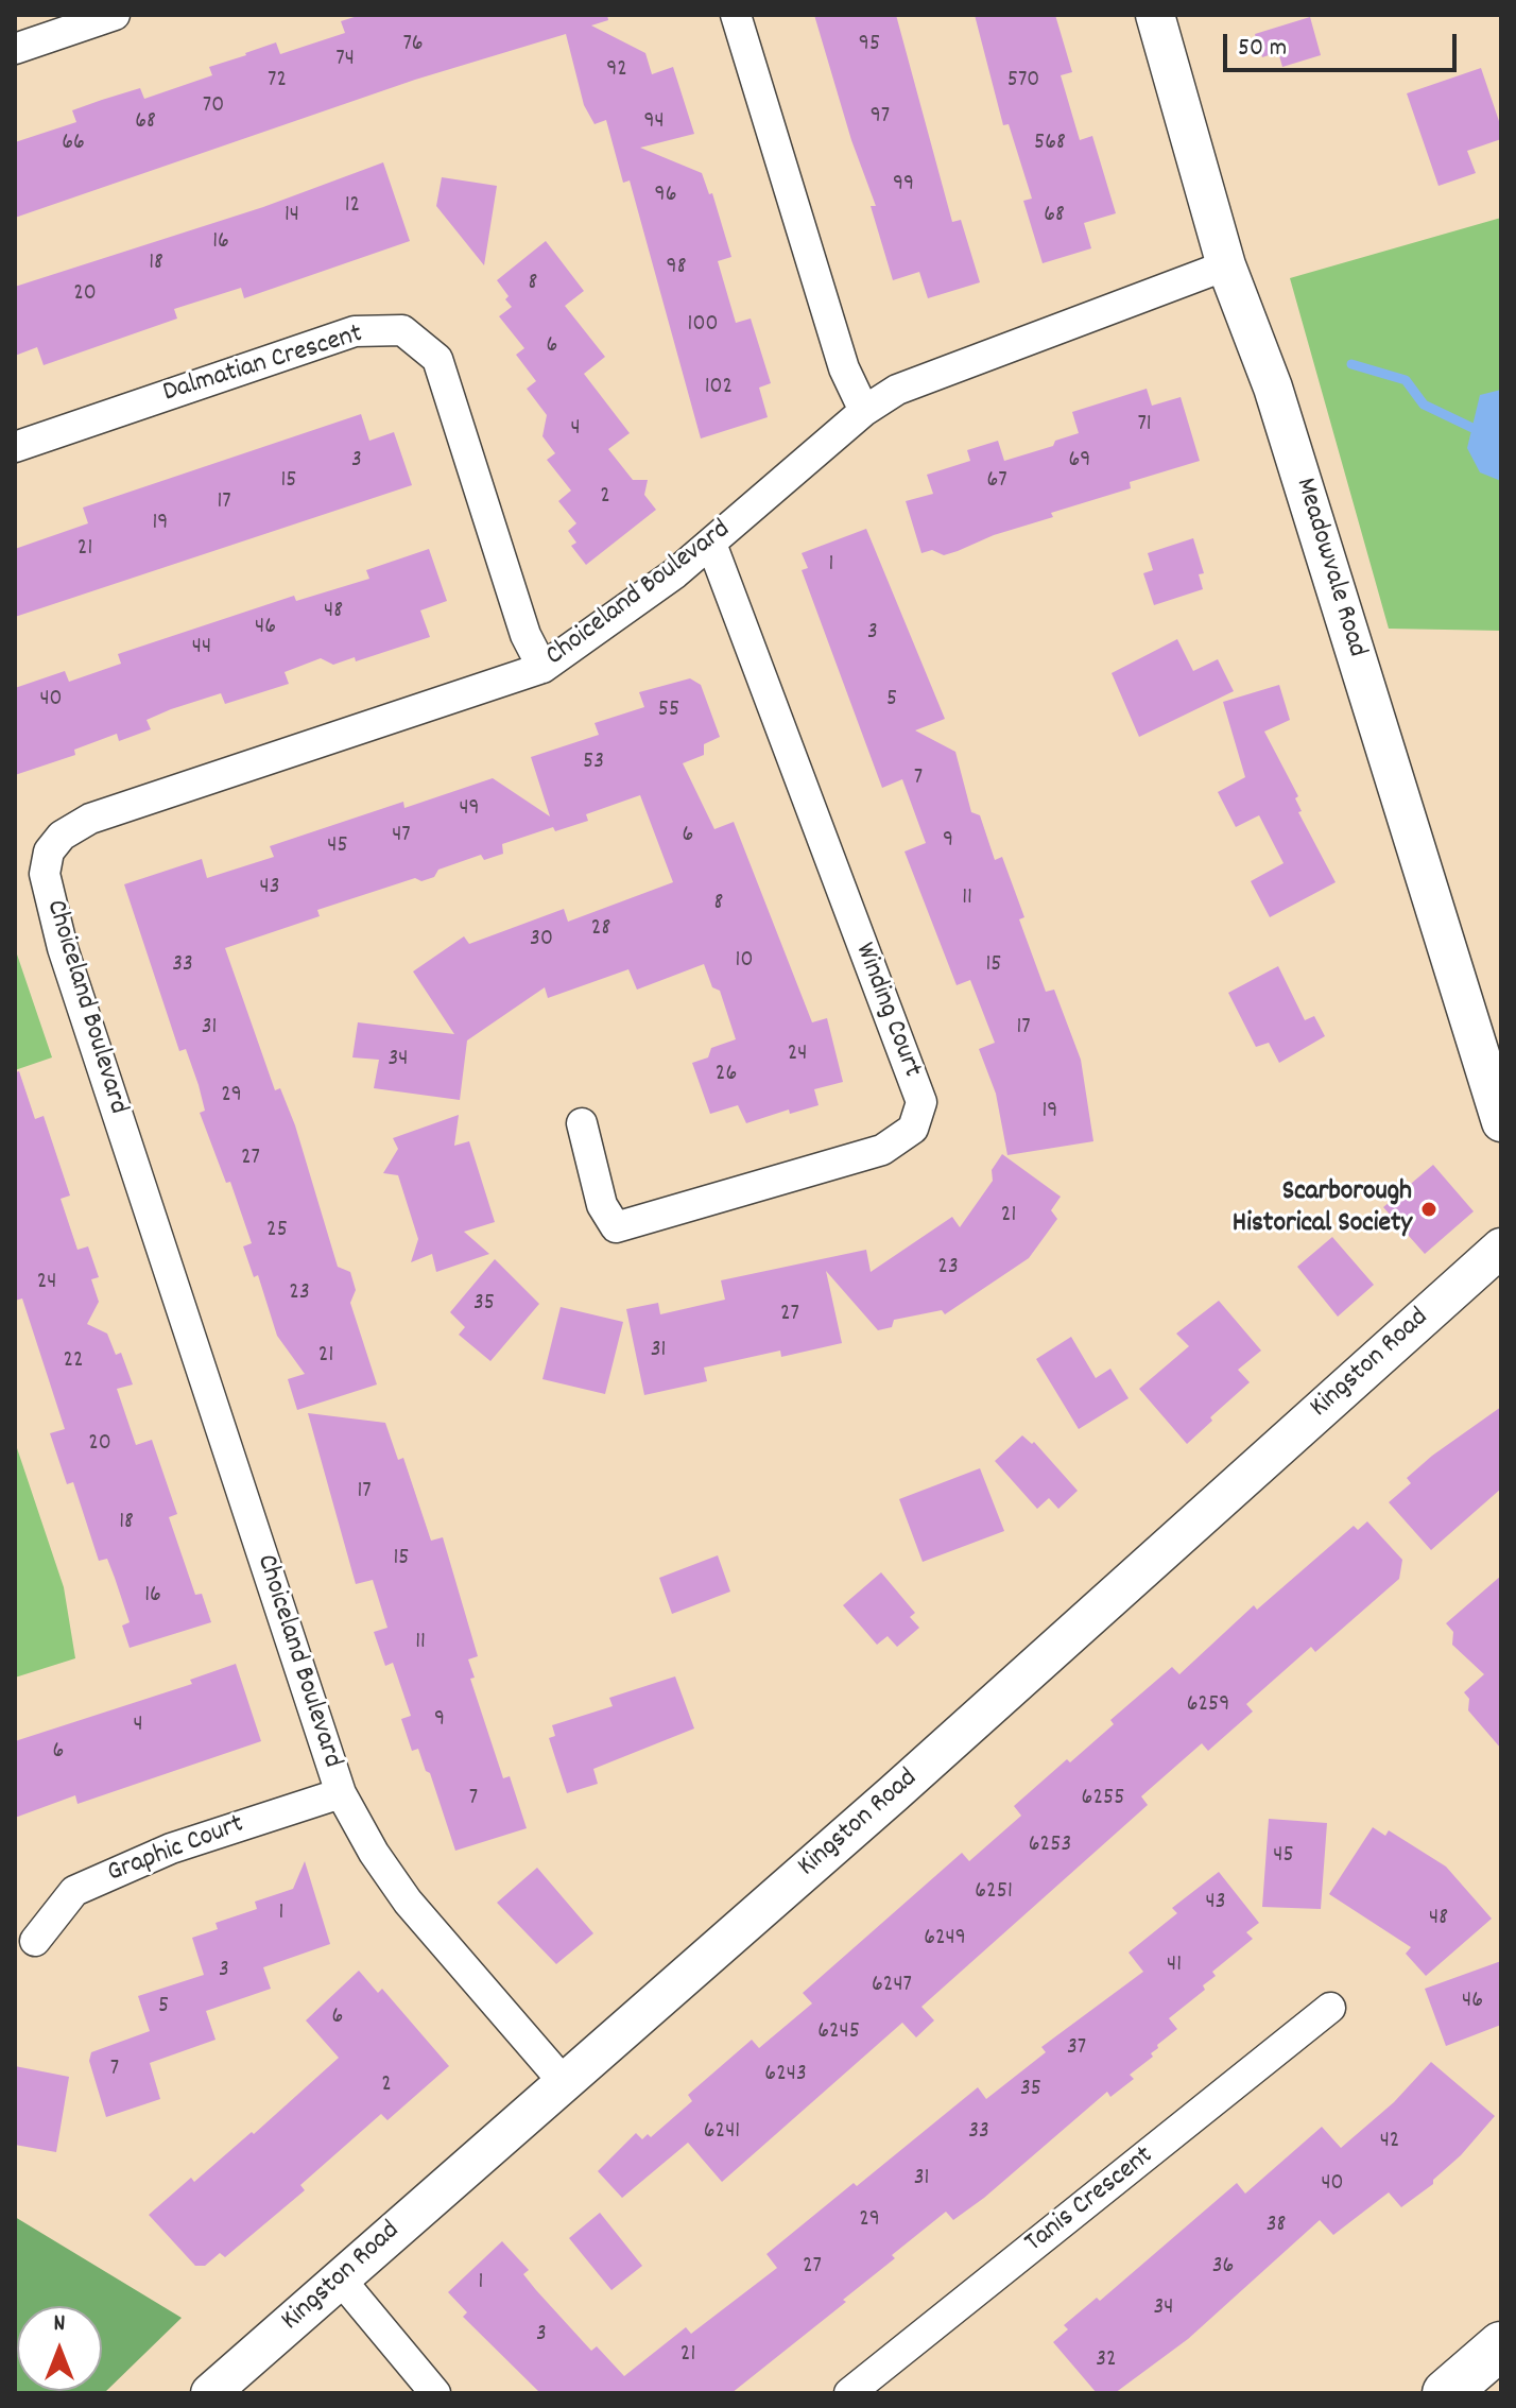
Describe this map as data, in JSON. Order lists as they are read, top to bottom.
{
  "streets": {
    "street": [
      "Dalmatian Crescent",
      "Meadowvale Road",
      "Choiceland Boulevard",
      "Winding Court",
      "Kingston Road",
      "Graphic Court",
      "Tanis Crescent"
    ]
  },
  "crossings": [
    ["Dalmatian Crescent", "Choiceland Boulevard"],
    ["Meadowvale Road", "Choiceland Boulevard"],
    ["Choiceland Boulevard", "Winding Court"],
    ["Choiceland Boulevard", "Kingston Road"],
    ["Choiceland Boulevard", "Graphic Court"]
  ],
  "places": ["Scarborough Historical Society"],
  "house_numbers": [
    "76",
    "95",
    "74",
    "92",
    "72",
    "570",
    "70",
    "97",
    "68",
    "94",
    "66",
    "568",
    "99",
    "96",
    "12",
    "14",
    "68",
    "16",
    "18",
    "98",
    "8",
    "20",
    "100",
    "6",
    "102",
    "71",
    "4",
    "3",
    "69",
    "15",
    "67",
    "2",
    "17",
    "19",
    "21",
    "1",
    "48",
    "46",
    "3",
    "44",
    "40",
    "5",
    "55",
    "53",
    "7",
    "49",
    "47",
    "6",
    "9",
    "45",
    "43",
    "11",
    "8",
    "28",
    "30",
    "10",
    "33",
    "15",
    "31",
    "17",
    "24",
    "34",
    "26",
    "29",
    "19",
    "27",
    "21",
    "25",
    "23",
    "24",
    "23",
    "35",
    "27",
    "31",
    "21",
    "22",
    "20",
    "17",
    "18",
    "15",
    "16",
    "11",
    "6259",
    "9",
    "4",
    "6",
    "7",
    "6255",
    "6253",
    "45",
    "6251",
    "43",
    "1",
    "48",
    "6249",
    "41",
    "3",
    "6247",
    "46",
    "5",
    "6",
    "6245",
    "37",
    "7",
    "6243",
    "2",
    "35",
    "6241",
    "33",
    "42",
    "31",
    "40",
    "29",
    "38",
    "27",
    "36",
    "1",
    "34",
    "3",
    "21",
    "32"
  ],
  "scale_bar": "50 m",
  "north": "top"
}
